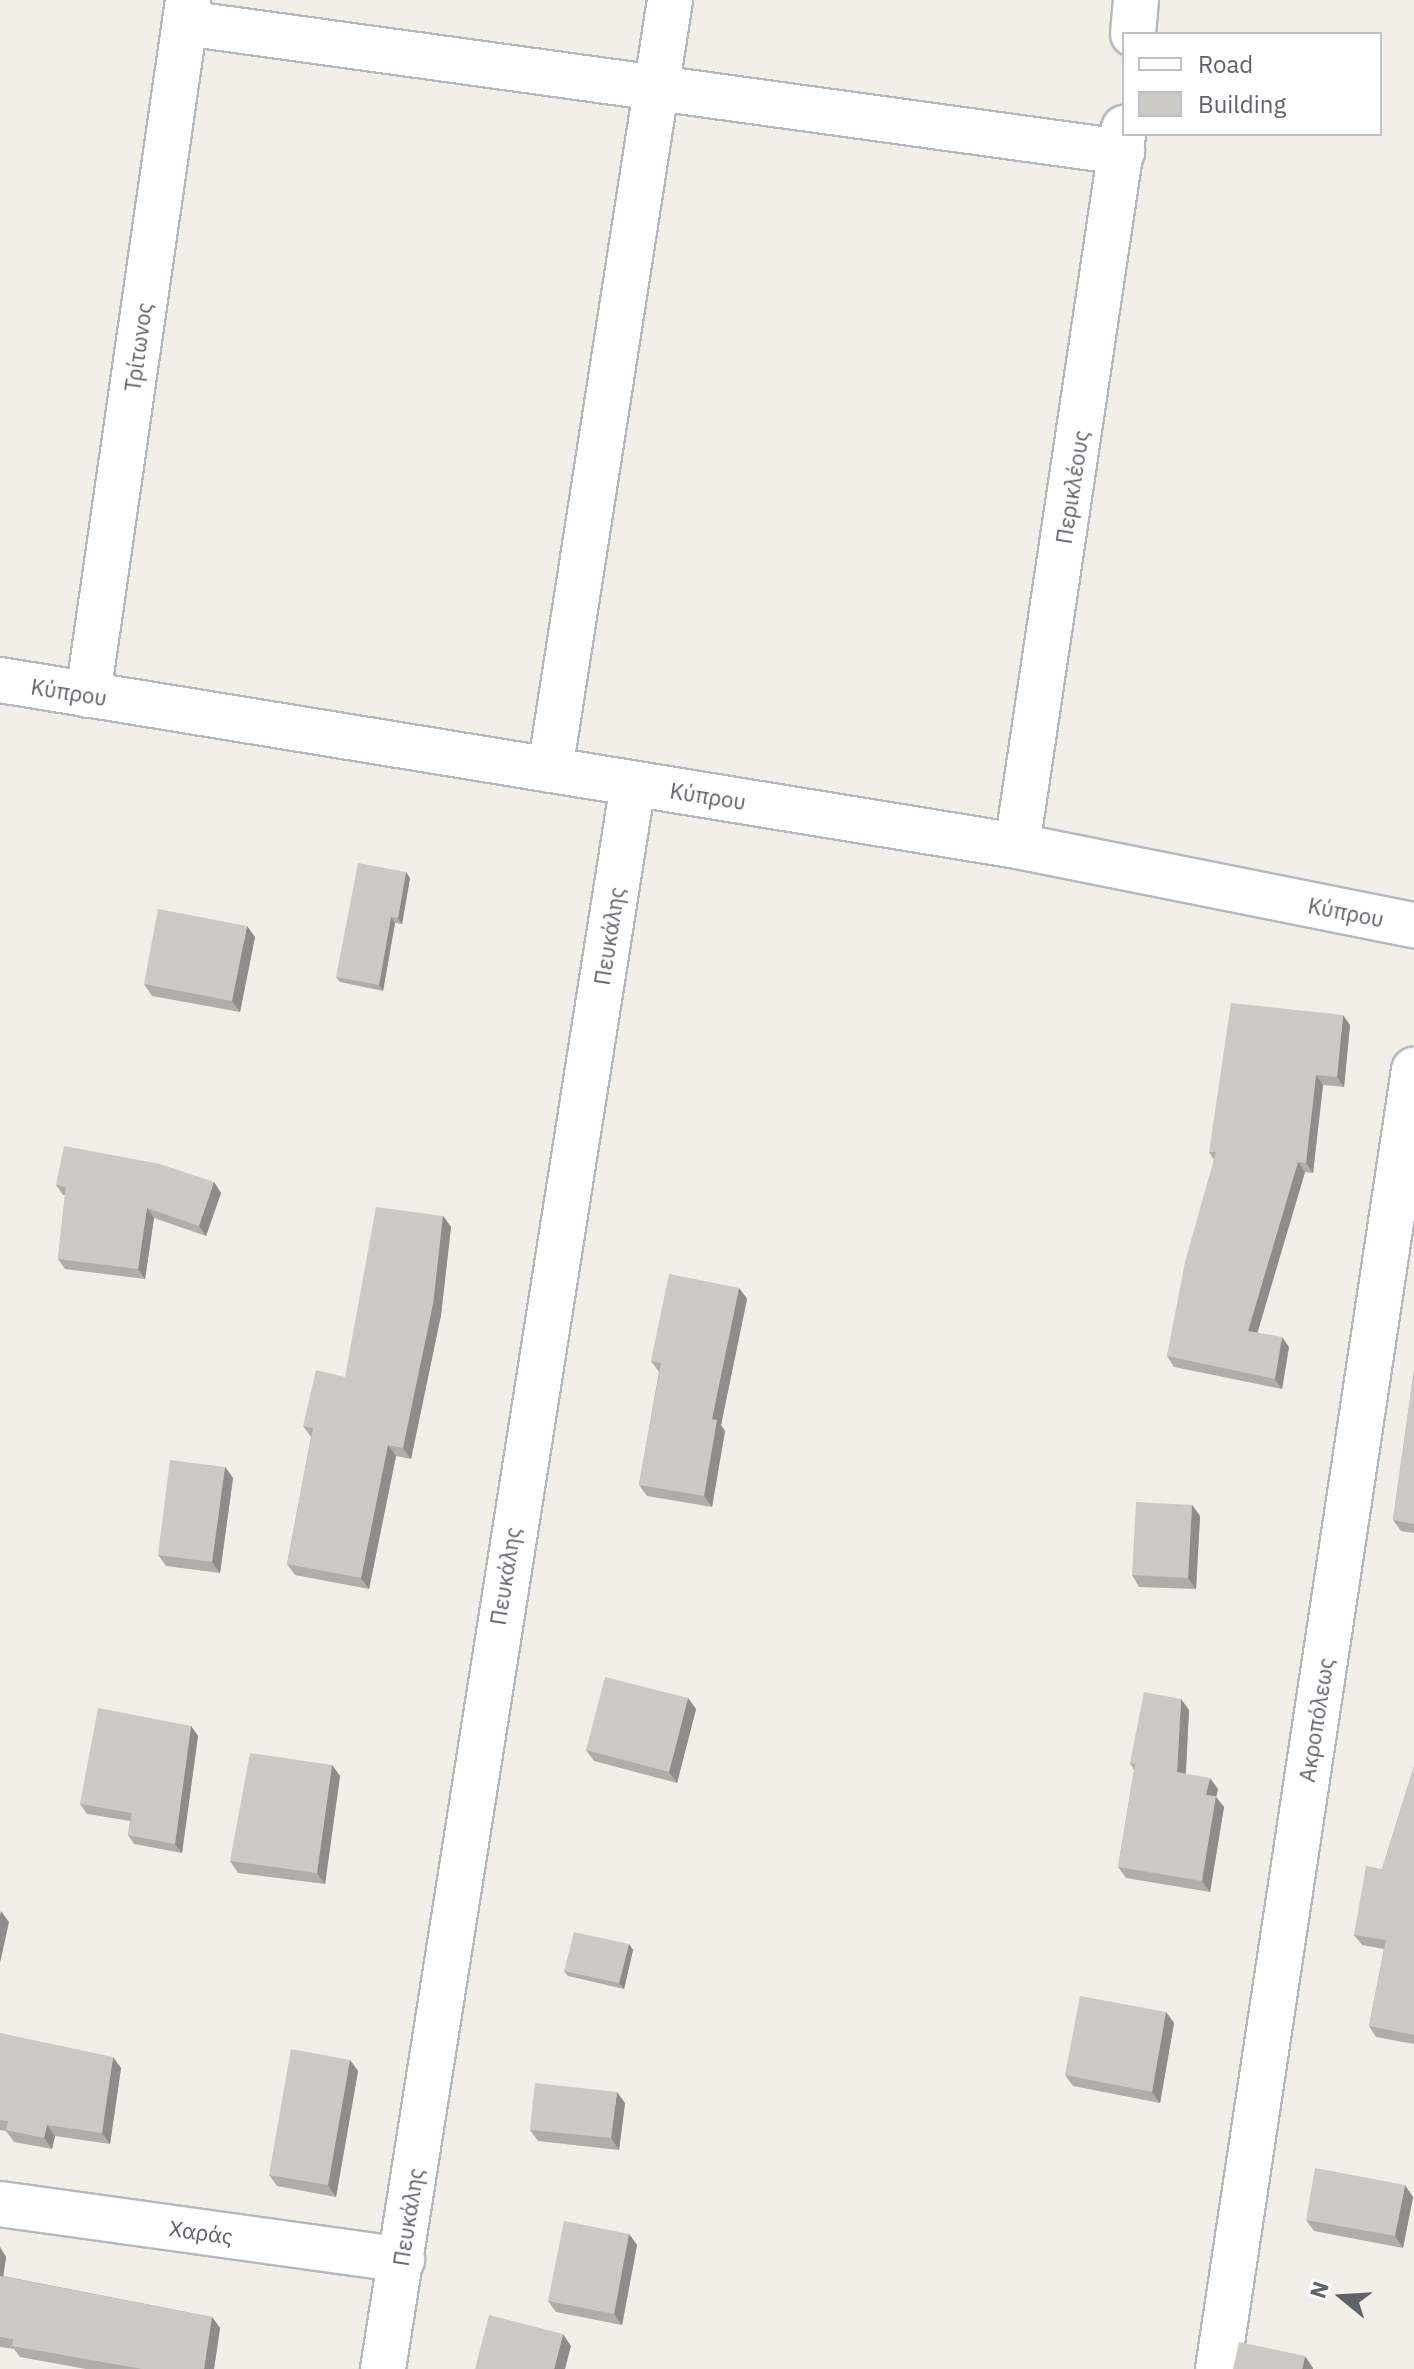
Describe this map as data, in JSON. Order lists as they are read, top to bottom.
{
  "streets": {
    "street": [
      "Τρίτωνος",
      "Περικλέους",
      "Κύπρου",
      "Πευκάλης",
      "Ακροπόλεως",
      "Χαράς"
    ]
  },
  "crossings": [
    ["Τρίτωνος", "Κύπρου"],
    ["Περικλέους", "Κύπρου"],
    ["Κύπρου", "Πευκάλης"],
    ["Πευκάλης", "Χαράς"]
  ],
  "legend": ["Road", "Building"],
  "north": "left"
}
